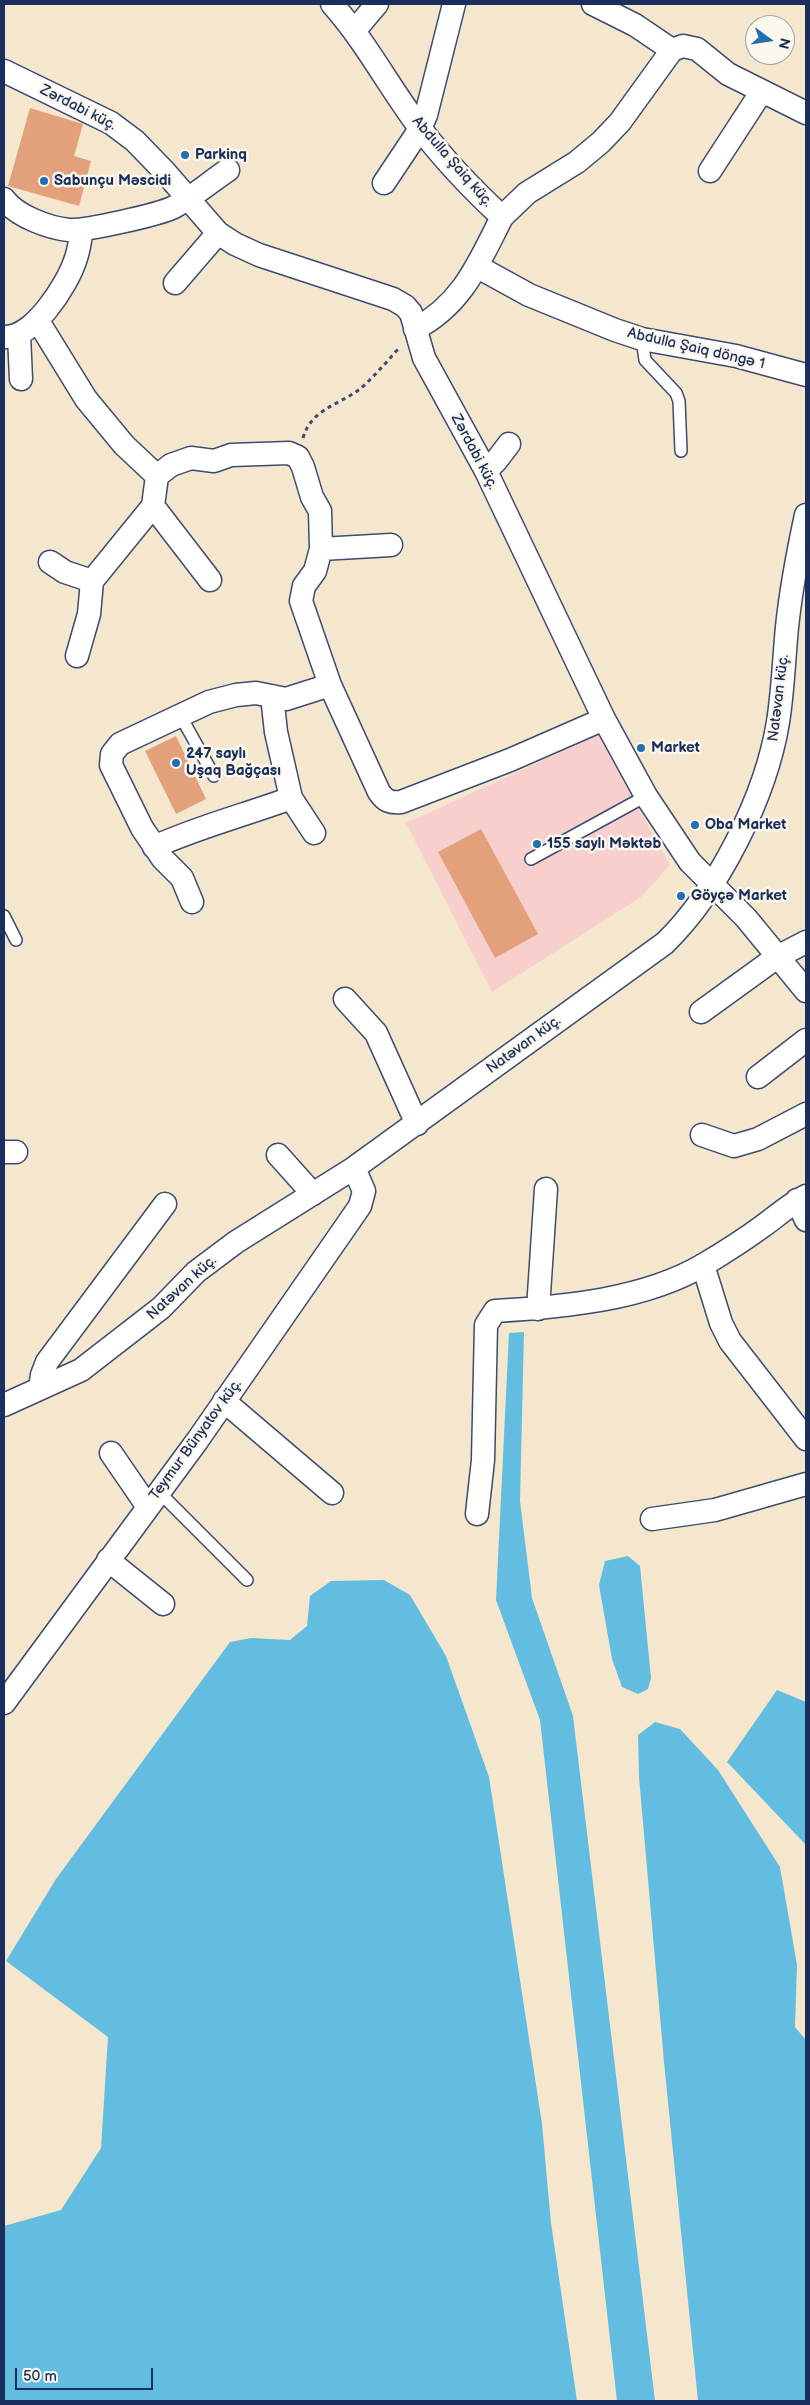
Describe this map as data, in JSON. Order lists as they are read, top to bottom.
{
  "streets": {
    "street": [
      "Zərdabi küç.",
      "Abdulla Şaiq küç.",
      "Abdulla Şaiq döngə 1",
      "Natəvan küç.",
      "Teymur Bünyatov küç."
    ]
  },
  "crossings": [
    ["Zərdabi küç.", "Natəvan küç."],
    ["Natəvan küç.", "Teymur Bünyatov küç."]
  ],
  "places": [
    "Parkinq",
    "Sabunçu Məscidi",
    "Market",
    "247 saylı Uşaq Bağçası",
    "Oba Market",
    "155 saylı Məktəb",
    "Göyçə Market"
  ],
  "scale_bar": "50 m",
  "north": "right"
}
